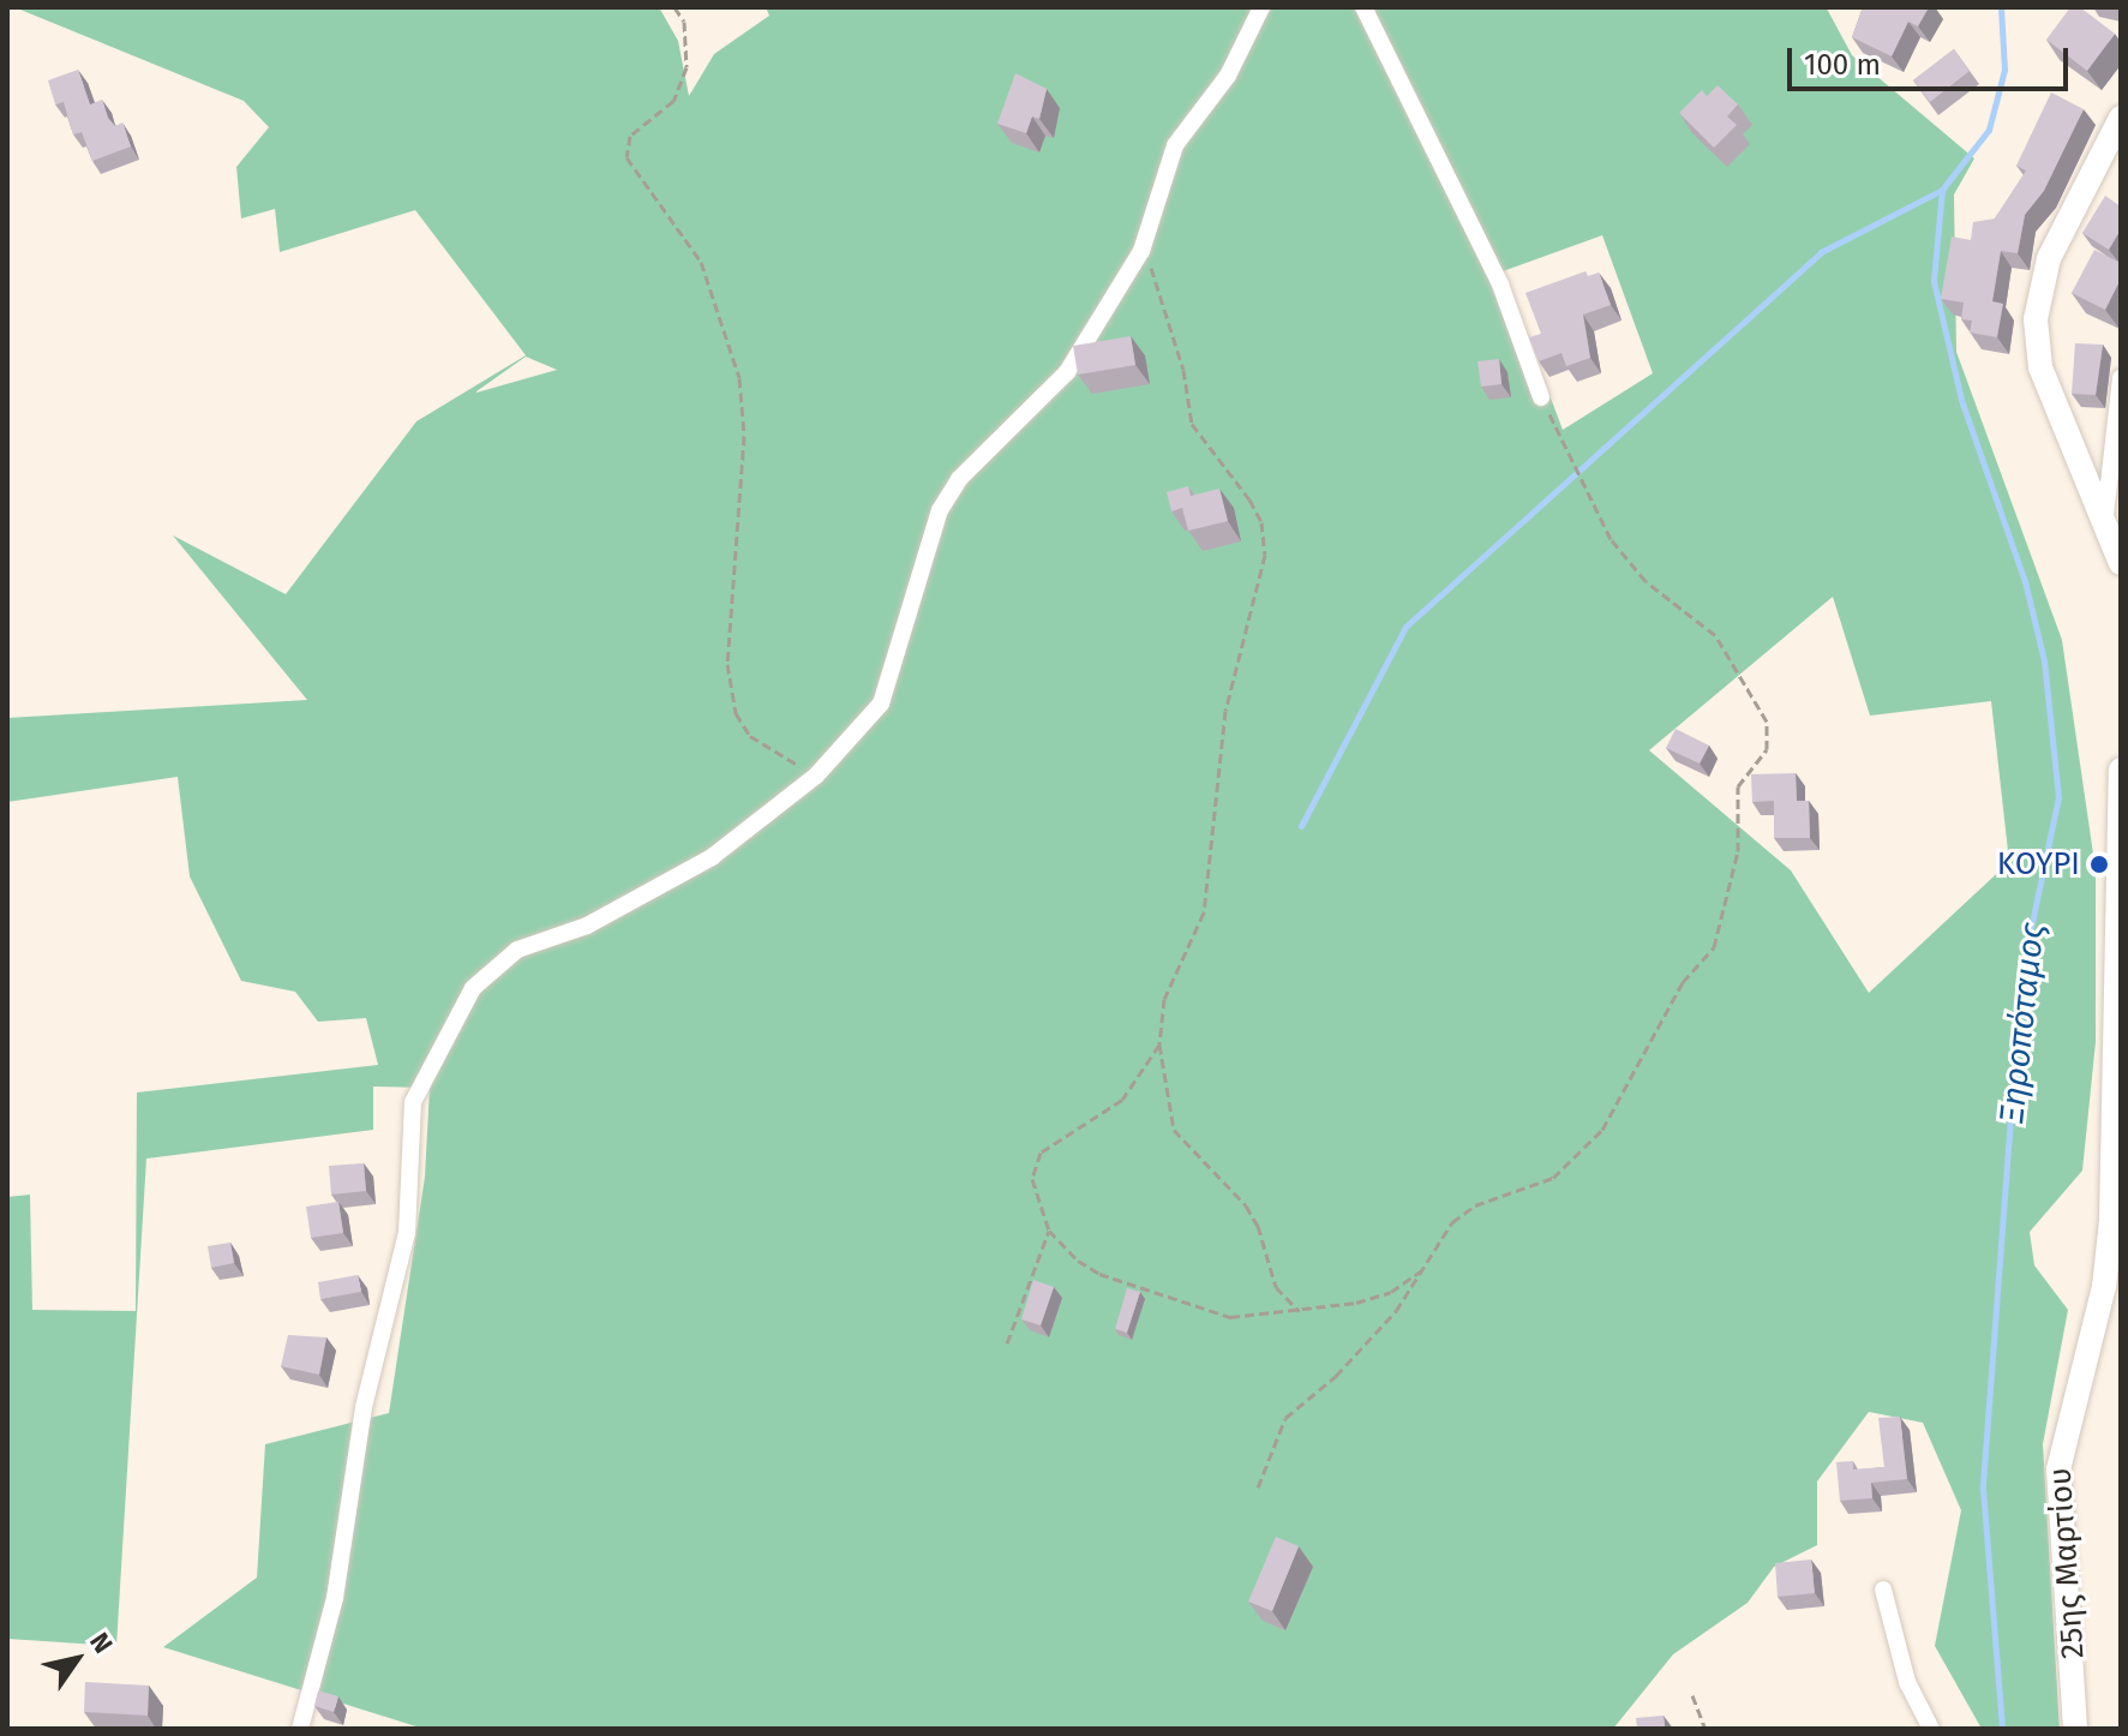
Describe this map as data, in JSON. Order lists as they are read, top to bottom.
{
  "streets": {
    "main road": ["25ης Μαρτίου"]
  },
  "water": ["Ξηροπόταμος"],
  "places": ["ΚΟΥΡΙ"],
  "scale_bar": "100 m",
  "north": "top right"
}
